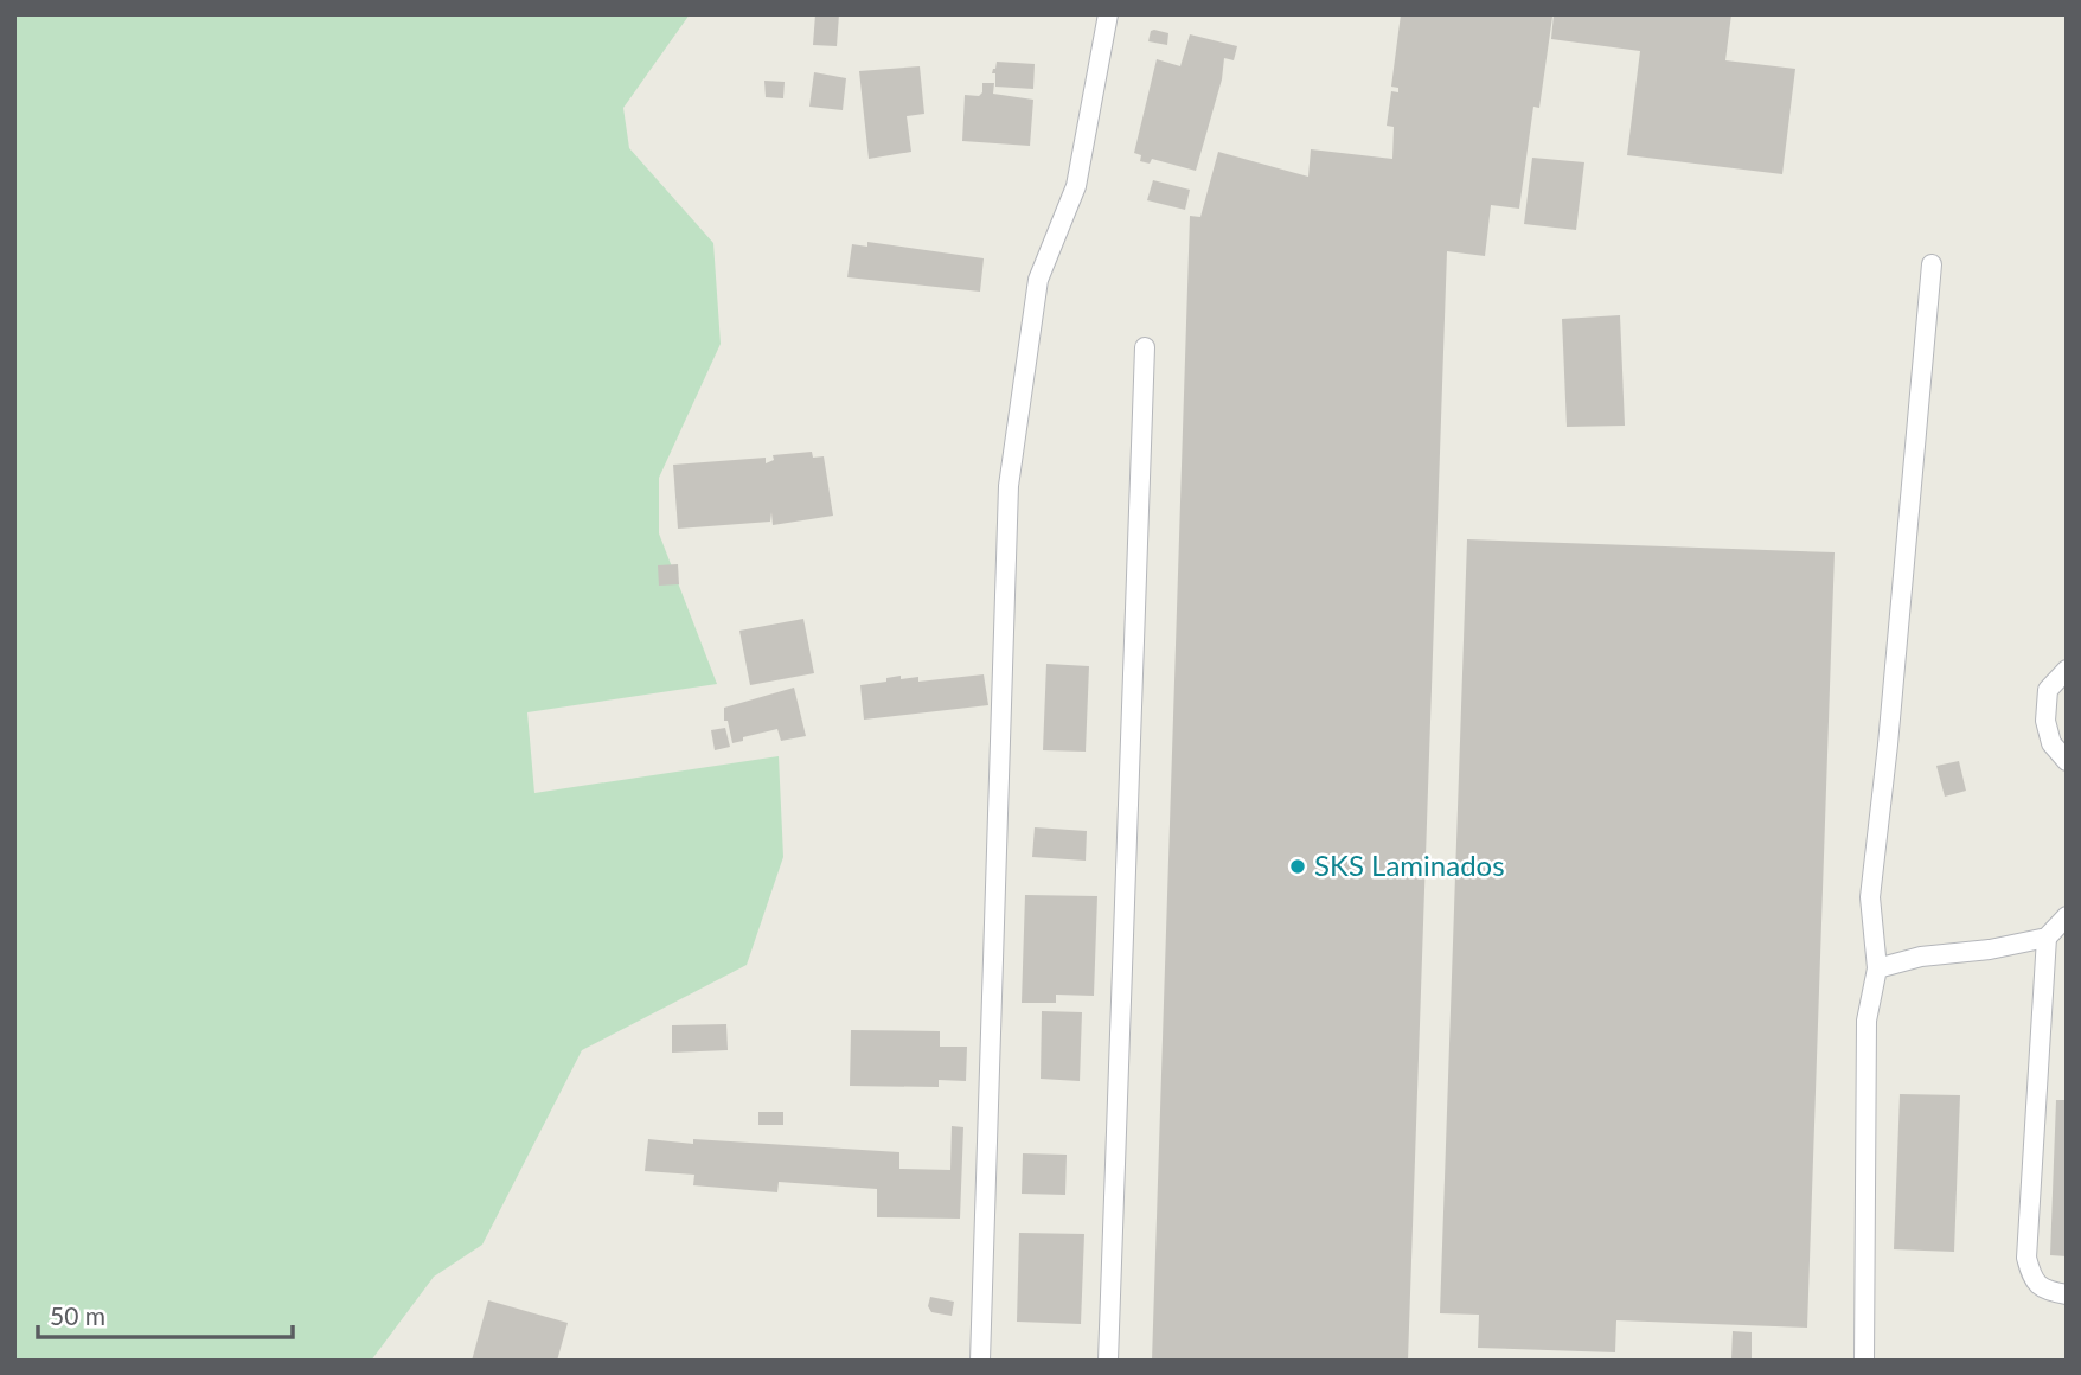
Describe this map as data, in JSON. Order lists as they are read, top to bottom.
{
  "places": ["SKS Laminados"],
  "scale_bar": "50 m"
}
